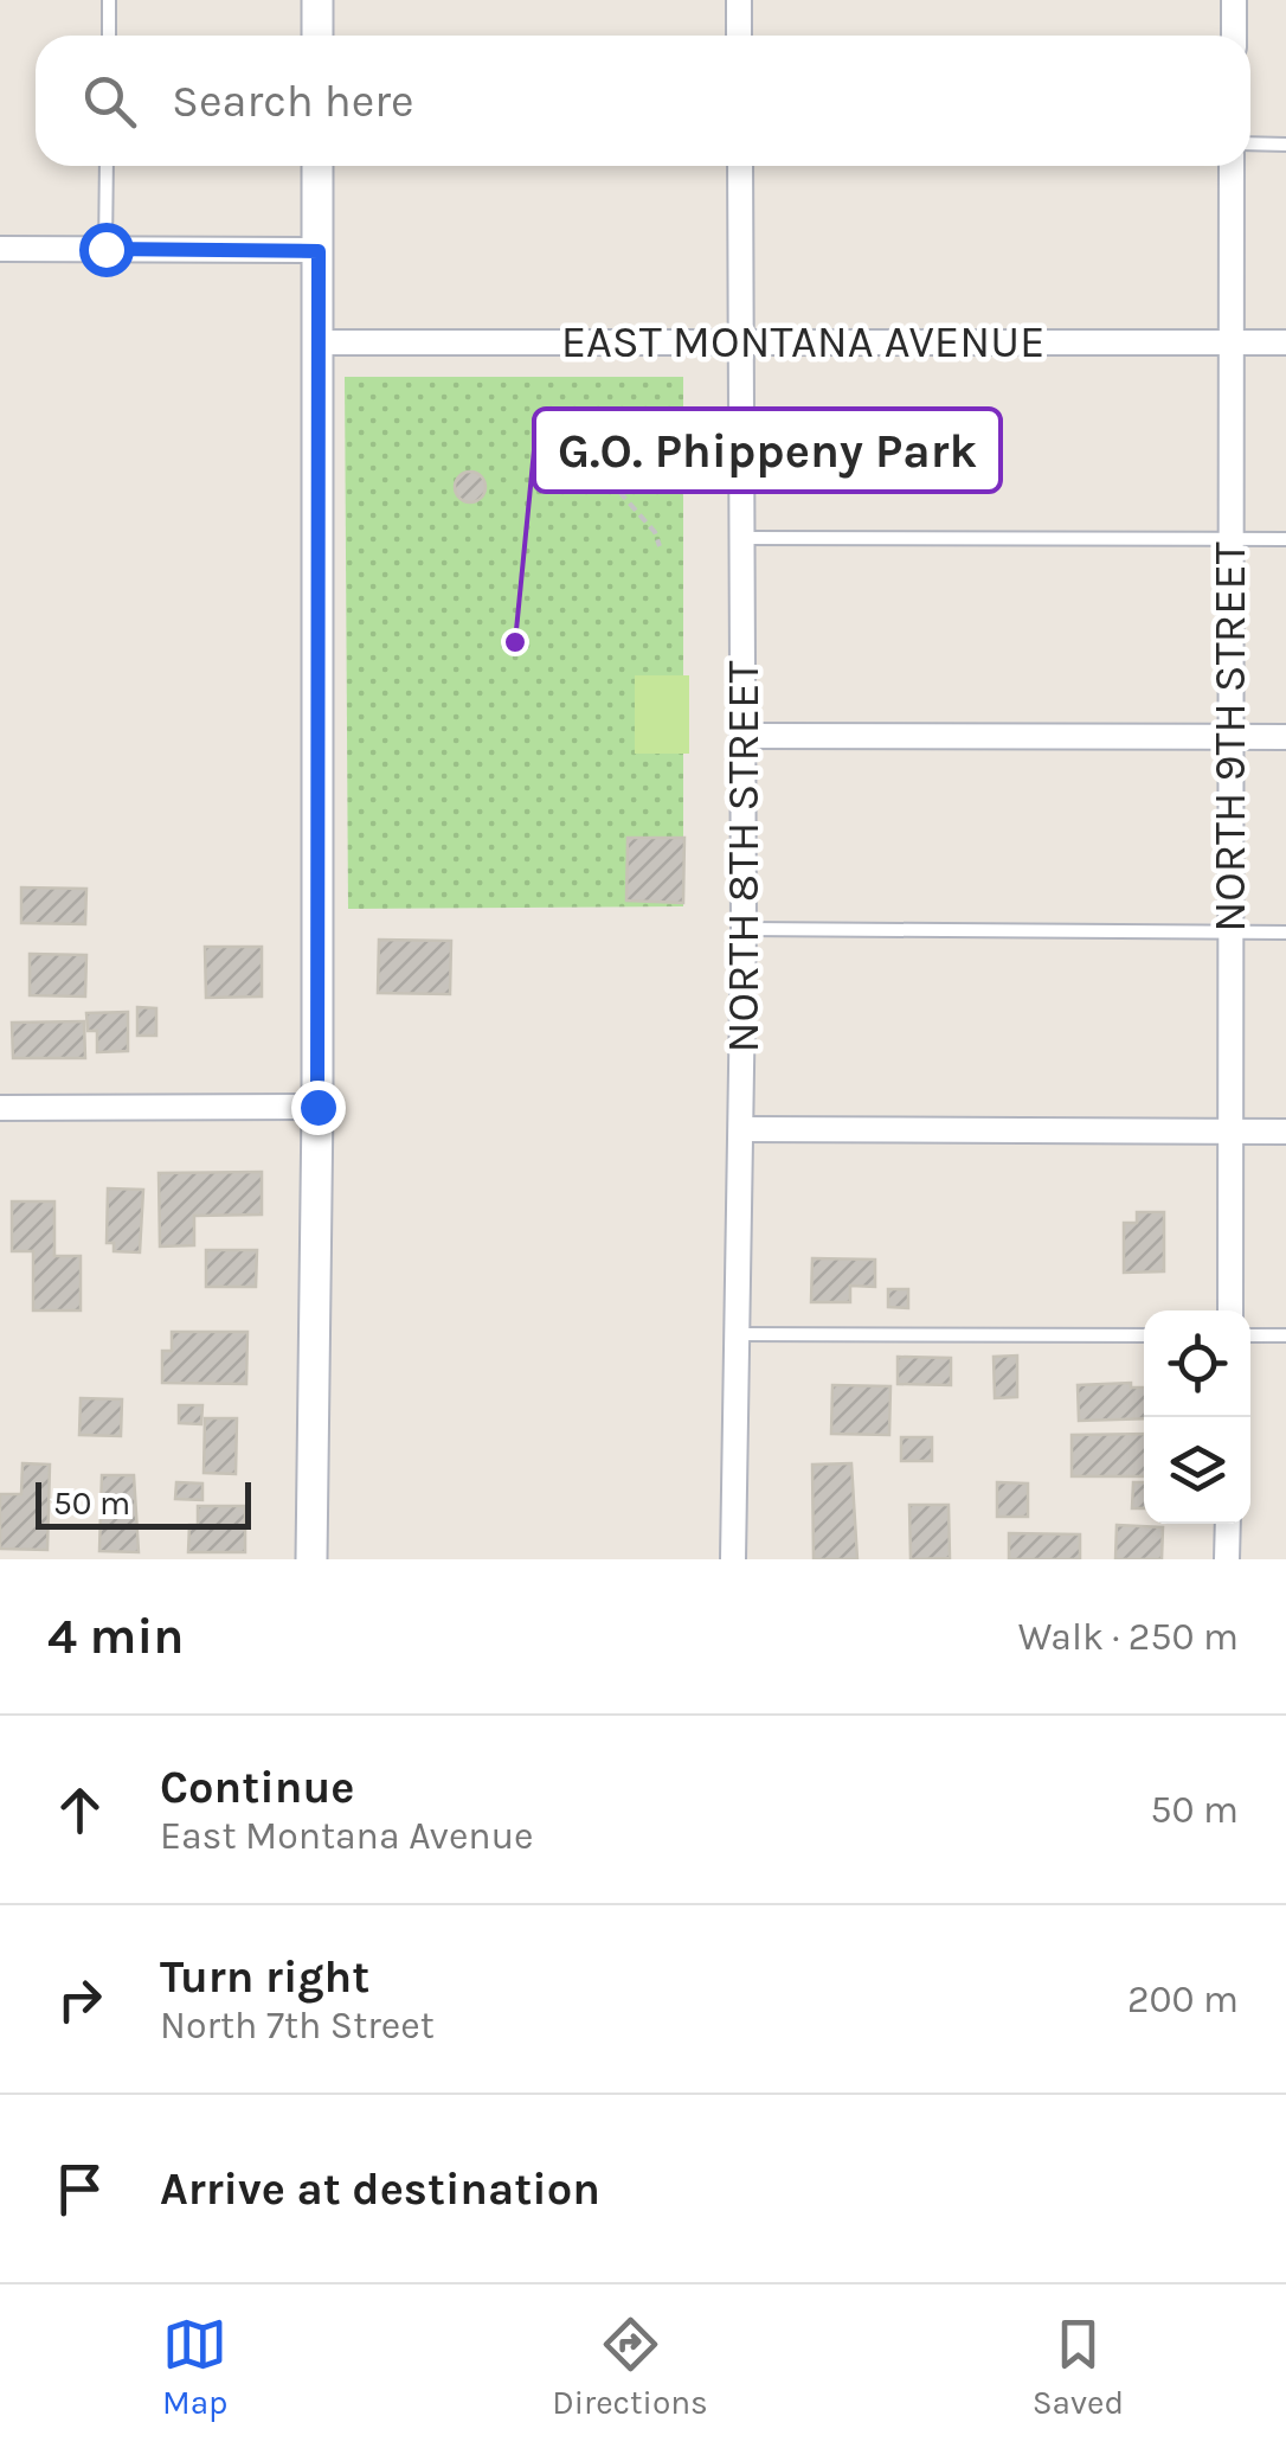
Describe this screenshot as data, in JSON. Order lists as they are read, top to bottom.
{
  "streets": {
    "street": ["EAST MONTANA AVENUE", "NORTH 9TH STREET", "NORTH 8TH STREET"]
  },
  "crossings": [
    ["EAST MONTANA AVENUE", "NORTH 9TH STREET"],
    ["EAST MONTANA AVENUE", "NORTH 8TH STREET"]
  ],
  "places": ["G.O. Phippeny Park"],
  "scale_bar": "50 m",
  "page": {
    "search": "Search here",
    "scale": "50 m",
    "heading": ["4 min", "Walk · 250 m"],
    "list": [
      ["Continue", "East Montana Avenue", "50 m"],
      ["Turn right", "North 7th Street", "200 m"],
      "Arrive at destination"
    ],
    "nav": ["Map", "Directions", "Saved"]
  }
}
